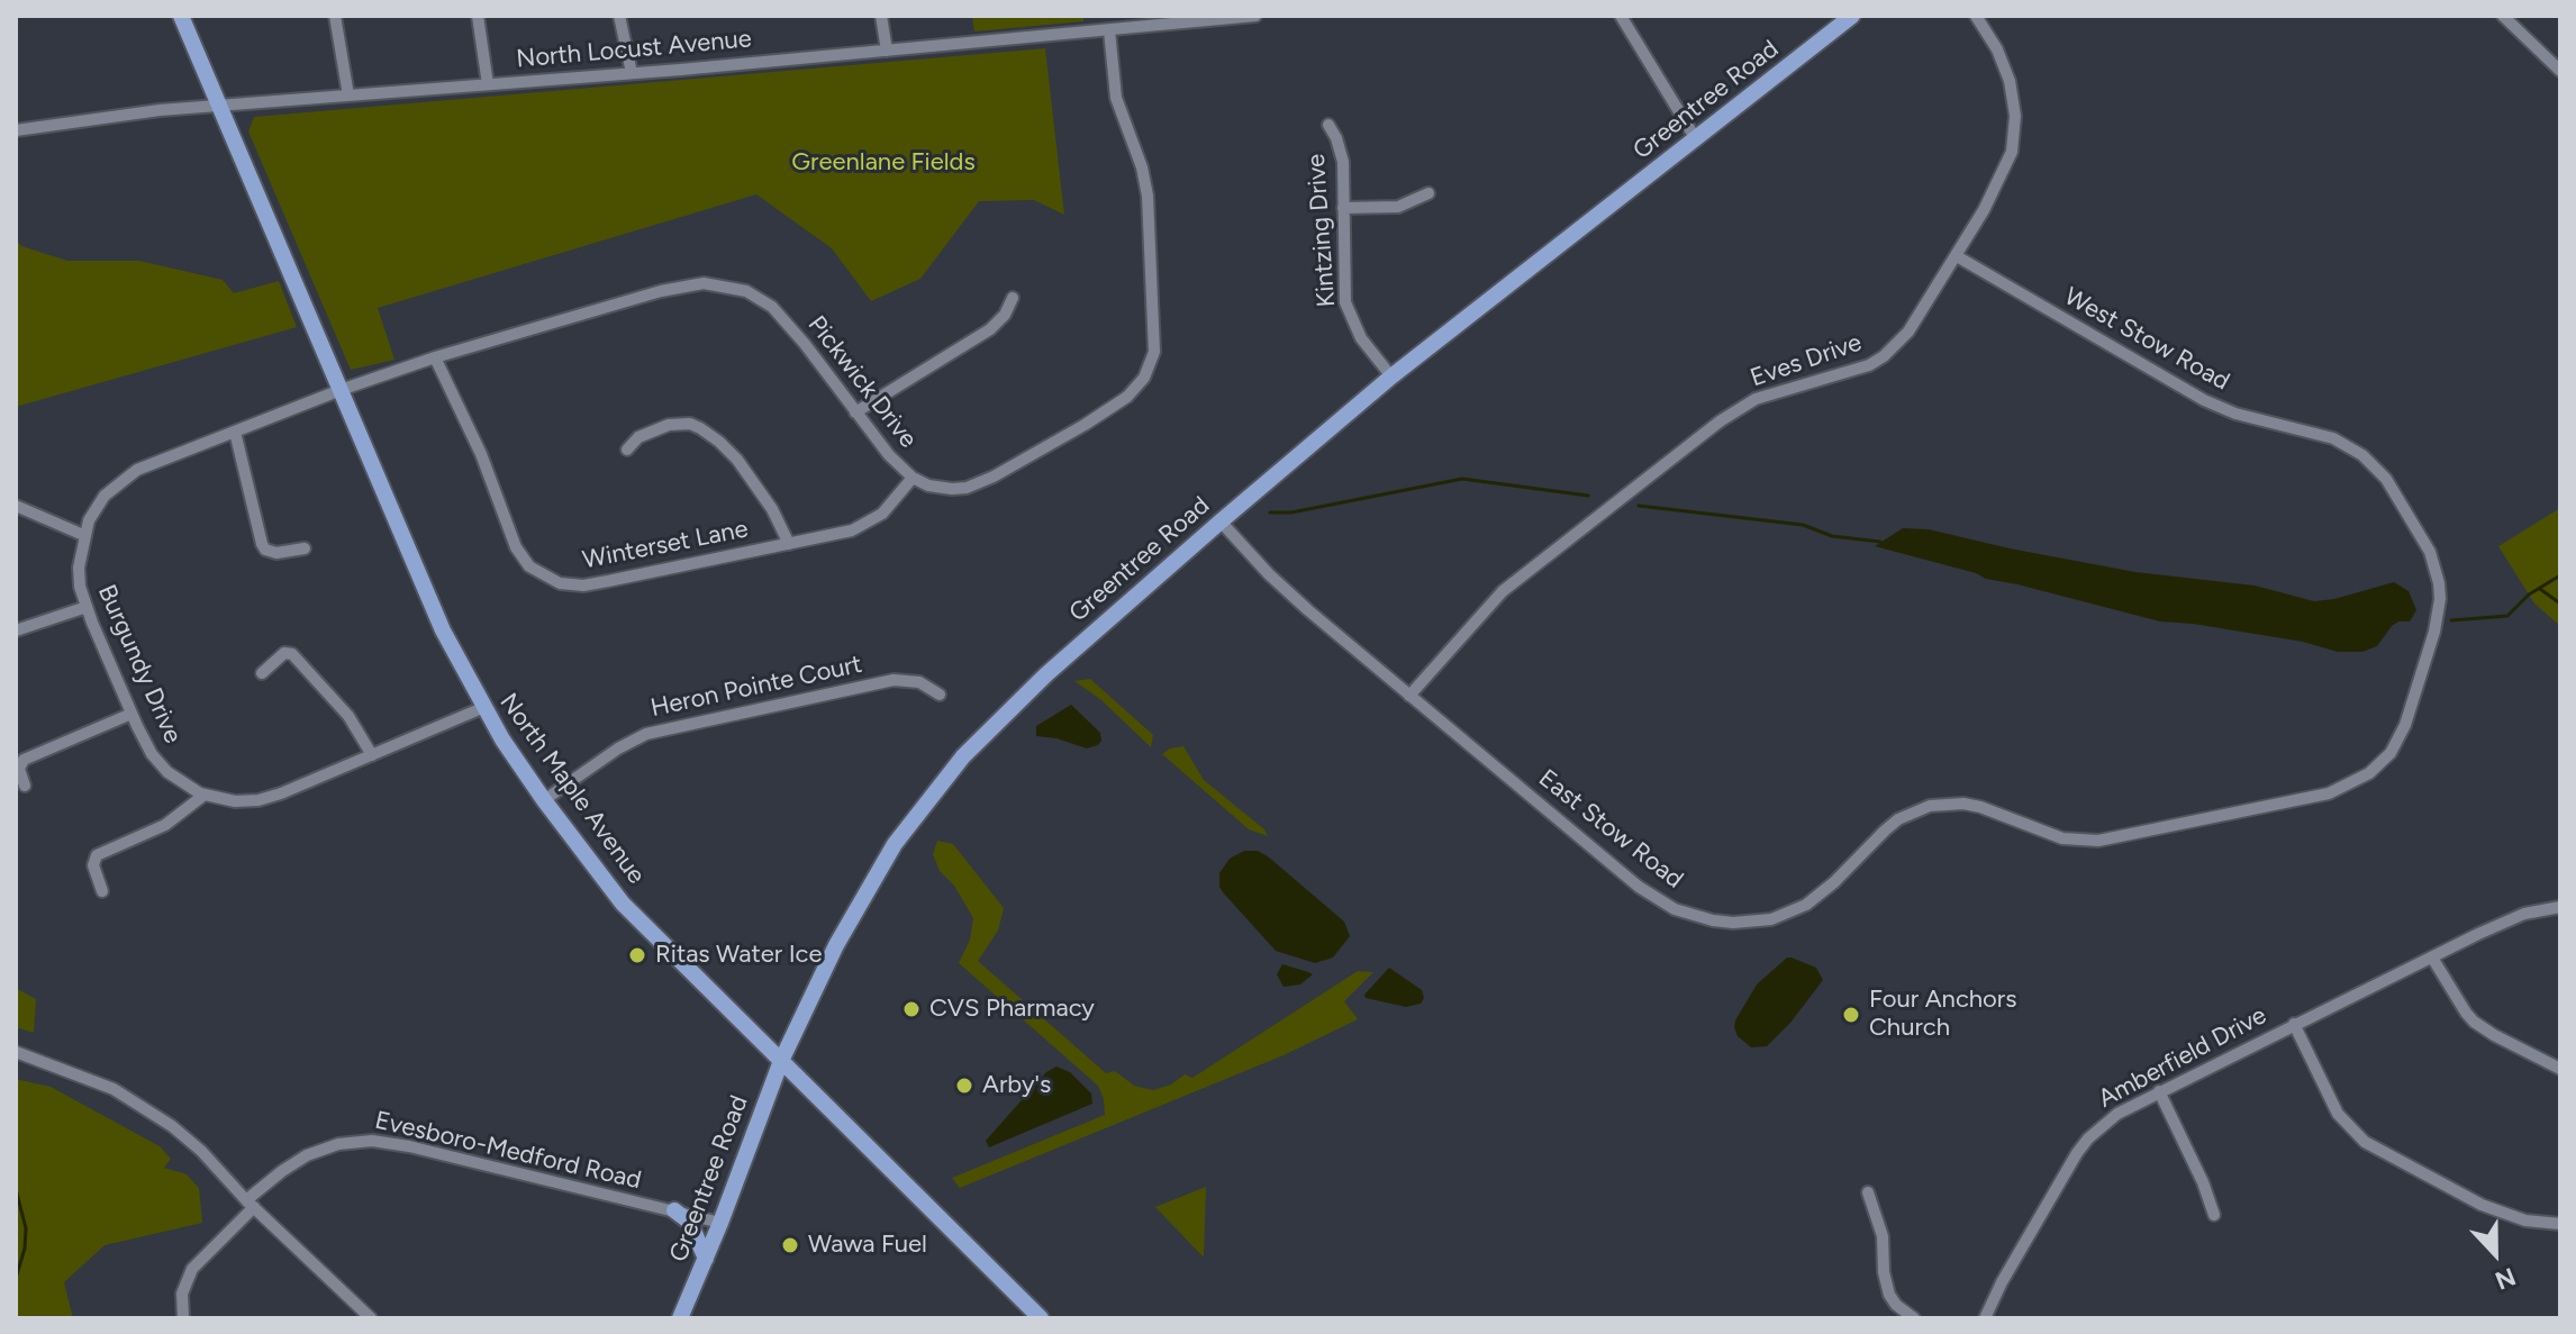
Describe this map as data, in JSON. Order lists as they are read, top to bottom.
{
  "streets": {
    "main road": ["Greentree Road", "North Maple Avenue"],
    "street": [
      "North Locust Avenue",
      "Kintzing Drive",
      "West Stow Road",
      "Eves Drive",
      "Pickwick Drive",
      "Winterset Lane",
      "Burgundy Drive",
      "Heron Pointe Court",
      "East Stow Road",
      "Amberfield Drive",
      "Evesboro-Medford Road"
    ]
  },
  "crossings": [
    ["North Locust Avenue", "Pickwick Drive"],
    ["North Locust Avenue", "North Maple Avenue"],
    ["Greentree Road", "Kintzing Drive"],
    ["Greentree Road", "North Maple Avenue"],
    ["Greentree Road", "East Stow Road"],
    ["Greentree Road", "Evesboro-Medford Road"],
    ["West Stow Road", "Eves Drive"],
    ["West Stow Road", "East Stow Road"],
    ["Eves Drive", "East Stow Road"],
    ["Pickwick Drive", "Winterset Lane"],
    ["Pickwick Drive", "Burgundy Drive"],
    ["Pickwick Drive", "North Maple Avenue"],
    ["Burgundy Drive", "North Maple Avenue"],
    ["Heron Pointe Court", "North Maple Avenue"]
  ],
  "parks": ["Greenlane Fields"],
  "places": [
    "Ritas Water Ice",
    "CVS Pharmacy",
    "Four Anchors Church",
    "Arby's",
    "Wawa Fuel"
  ],
  "north": "bottom"
}
